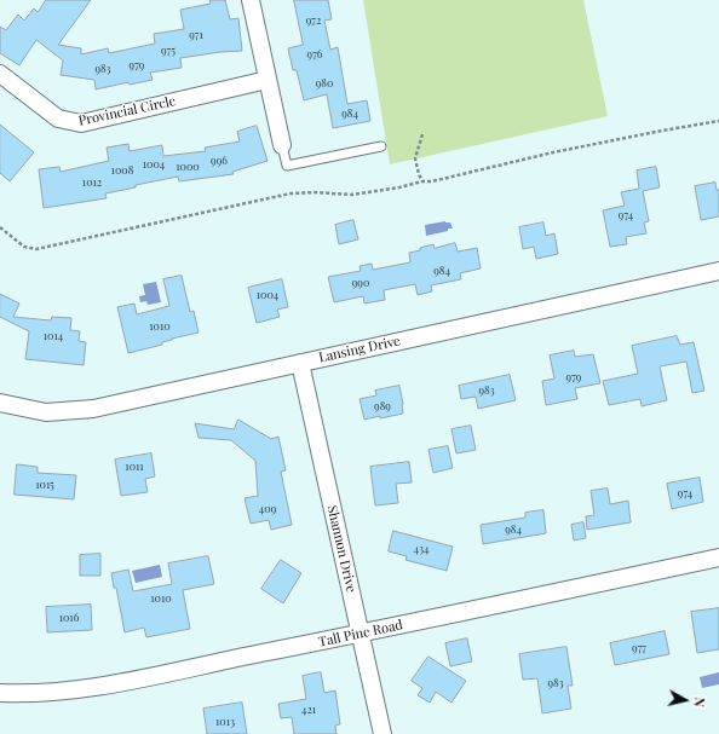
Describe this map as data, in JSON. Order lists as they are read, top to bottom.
{
  "streets": {
    "street": [
      "Provincial Circle",
      "Lansing Drive",
      "Shannon Drive",
      "Tall Pine Road"
    ]
  },
  "crossings": [
    ["Lansing Drive", "Shannon Drive"],
    ["Shannon Drive", "Tall Pine Road"]
  ],
  "house_numbers": [
    "972",
    "971",
    "975",
    "976",
    "979",
    "983",
    "980",
    "984",
    "996",
    "1004",
    "1000",
    "1008",
    "1012",
    "974",
    "984",
    "990",
    "1004",
    "1010",
    "1014",
    "979",
    "983",
    "989",
    "1011",
    "1015",
    "974",
    "409",
    "984",
    "434",
    "1010",
    "1016",
    "977",
    "983",
    "421",
    "1013"
  ],
  "north": "right"
}
